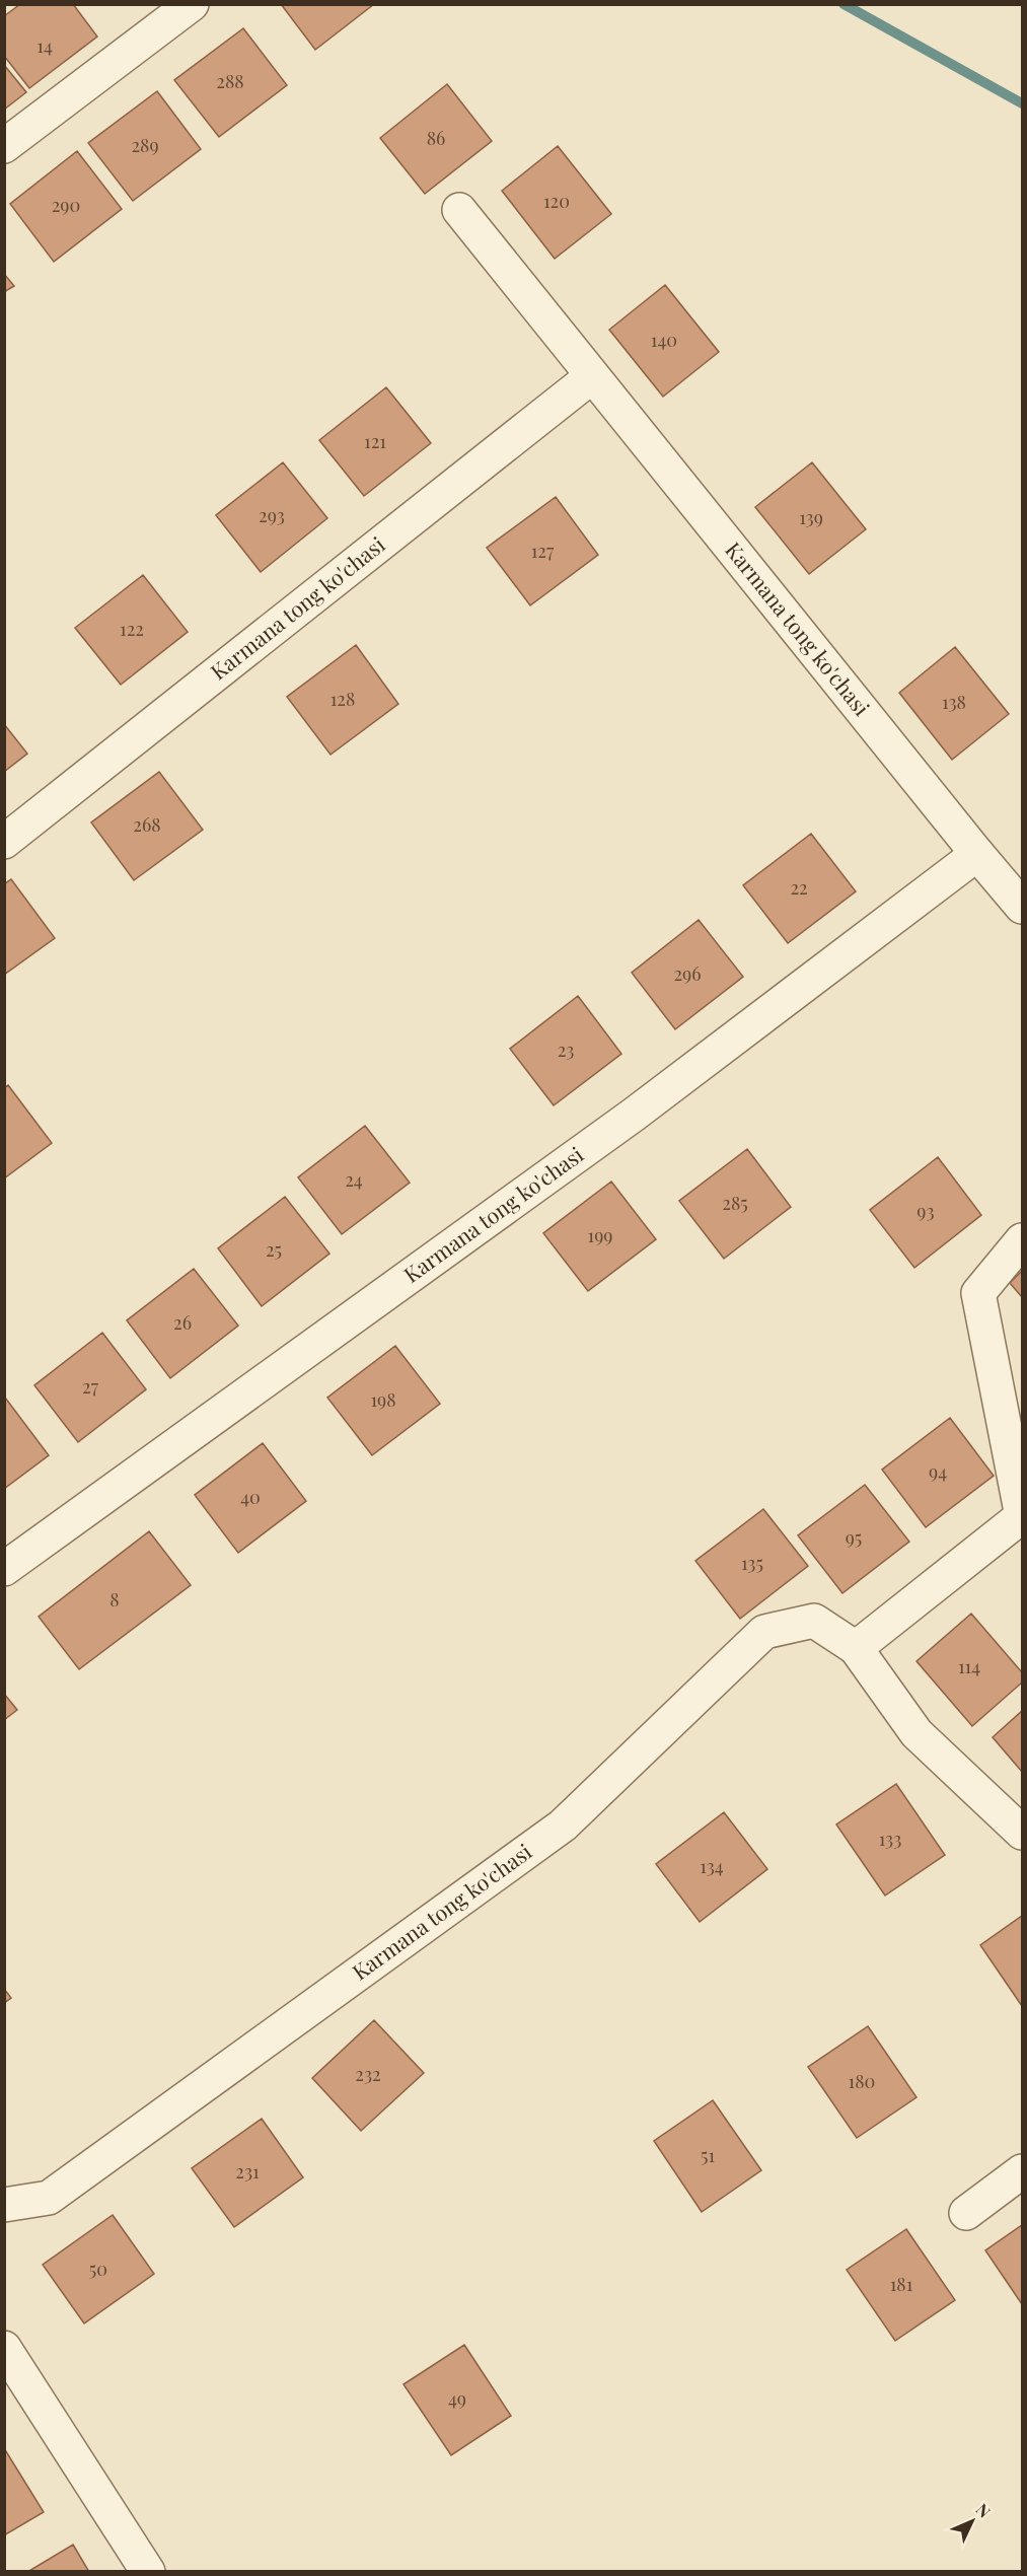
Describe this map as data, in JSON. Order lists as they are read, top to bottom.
{
  "streets": {
    "street": ["Karmana tong ko'chasi"]
  },
  "house_numbers": [
    "14",
    "288",
    "86",
    "289",
    "120",
    "290",
    "140",
    "121",
    "293",
    "139",
    "127",
    "122",
    "128",
    "138",
    "268",
    "22",
    "296",
    "23",
    "24",
    "285",
    "93",
    "199",
    "25",
    "26",
    "27",
    "198",
    "94",
    "40",
    "95",
    "135",
    "8",
    "114",
    "133",
    "134",
    "232",
    "180",
    "51",
    "231",
    "50",
    "181",
    "49"
  ],
  "north": "top right"
}
